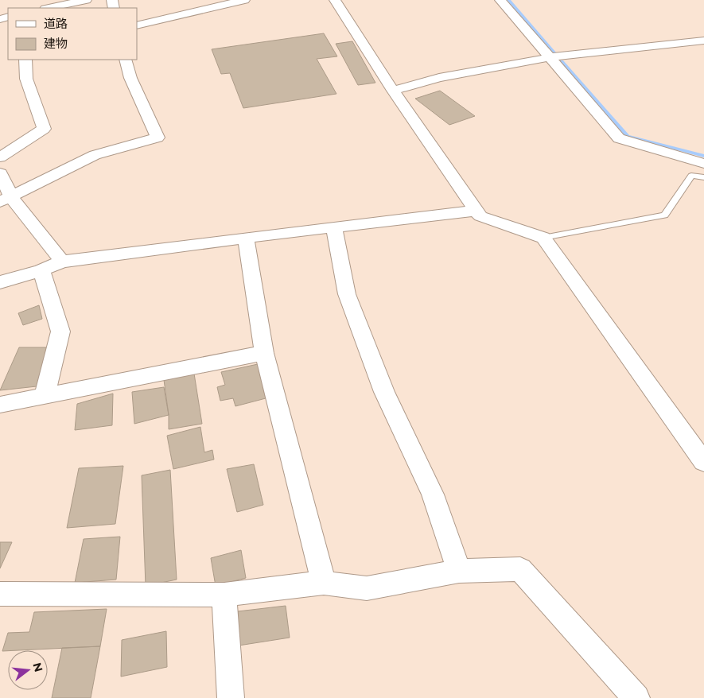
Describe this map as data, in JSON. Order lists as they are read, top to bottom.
{
  "legend": ["道路", "建物"],
  "north": "right"
}
